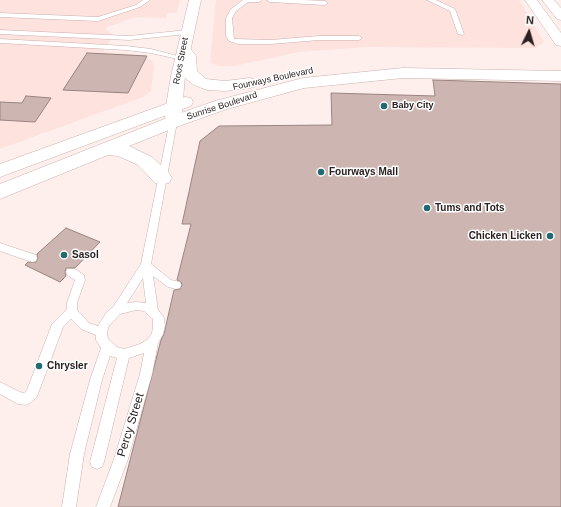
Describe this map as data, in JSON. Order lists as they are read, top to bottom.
{
  "streets": {
    "street": ["Roos Street", "Fourways Boulevard", "Sunrise Boulevard"],
    "lane": ["Percy Street"]
  },
  "crossings": [
    ["Roos Street", "Fourways Boulevard"],
    ["Roos Street", "Sunrise Boulevard"],
    ["Roos Street", "Percy Street"],
    ["Fourways Boulevard", "Sunrise Boulevard"],
    ["Fourways Boulevard", "Percy Street"],
    ["Sunrise Boulevard", "Percy Street"]
  ],
  "places": [
    "Baby City",
    "Fourways Mall",
    "Tums and Tots",
    "Chicken Licken",
    "Sasol",
    "Chrysler"
  ],
  "north": "top"
}
